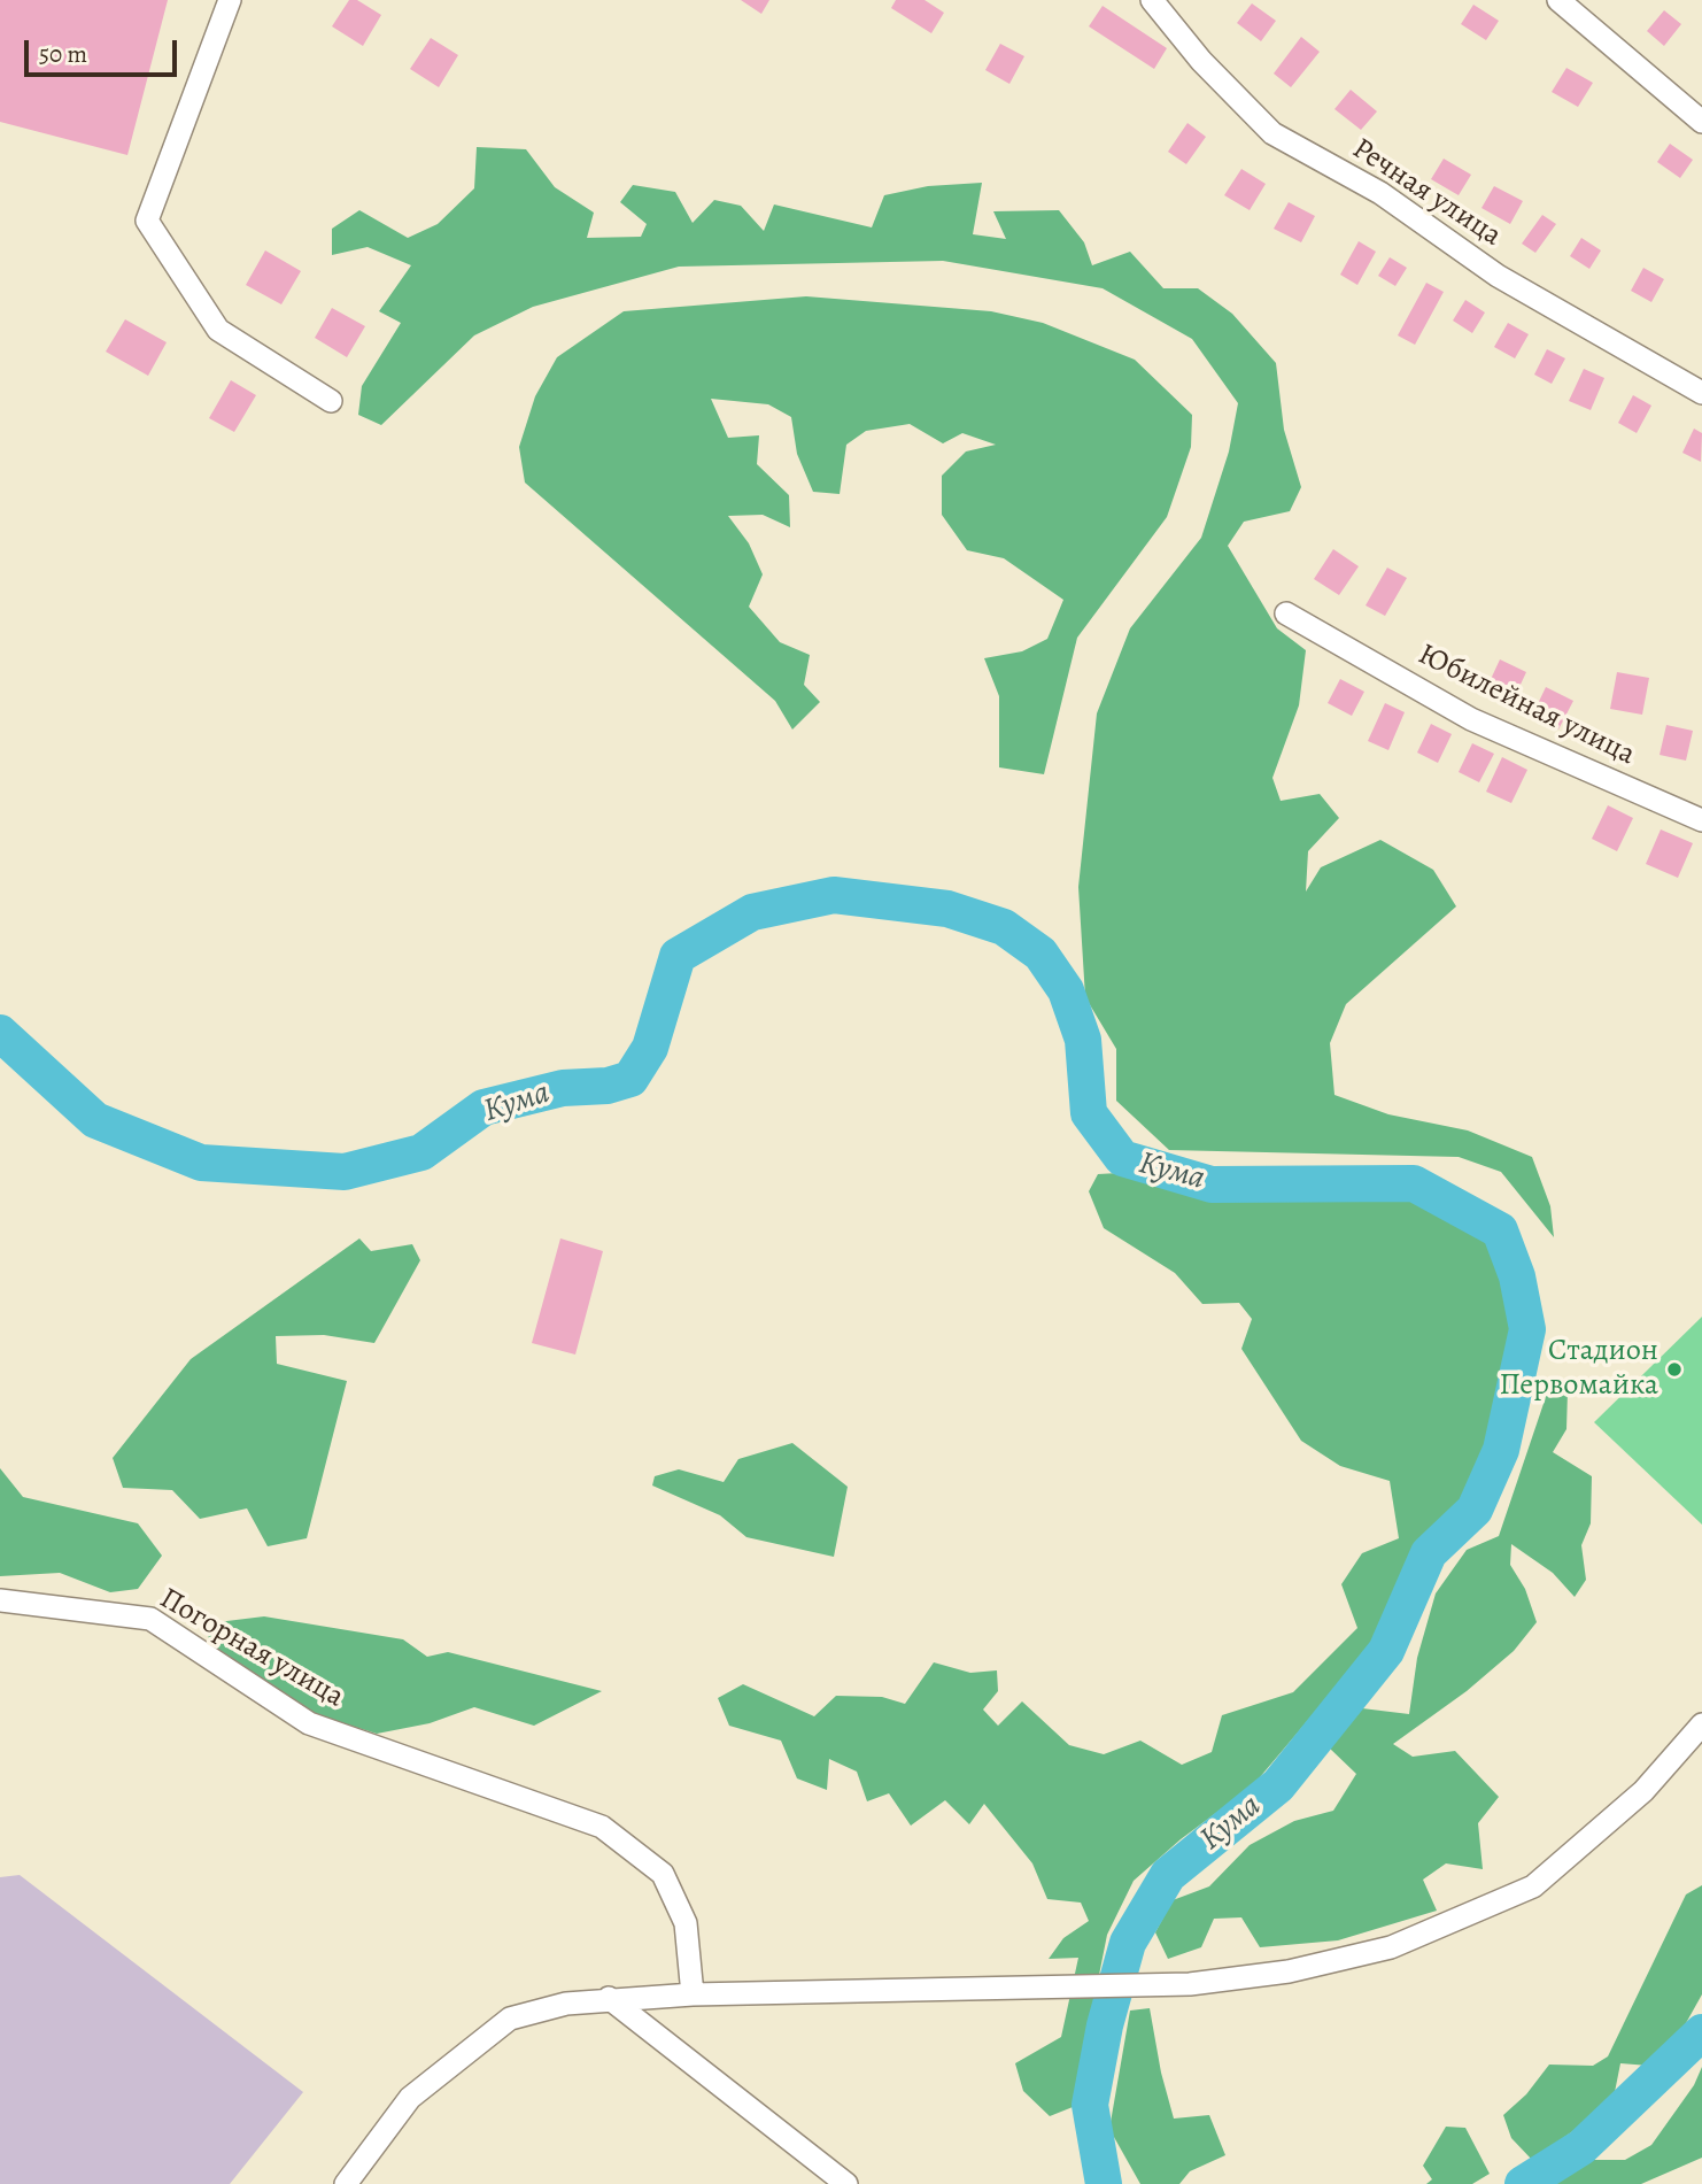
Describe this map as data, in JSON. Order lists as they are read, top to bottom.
{
  "streets": {
    "street": ["Речная улица", "Юбилейная улица", "Погорная улица"]
  },
  "water": ["Кума"],
  "places": ["Стадион Первомайка"],
  "scale_bar": "50 m"
}
